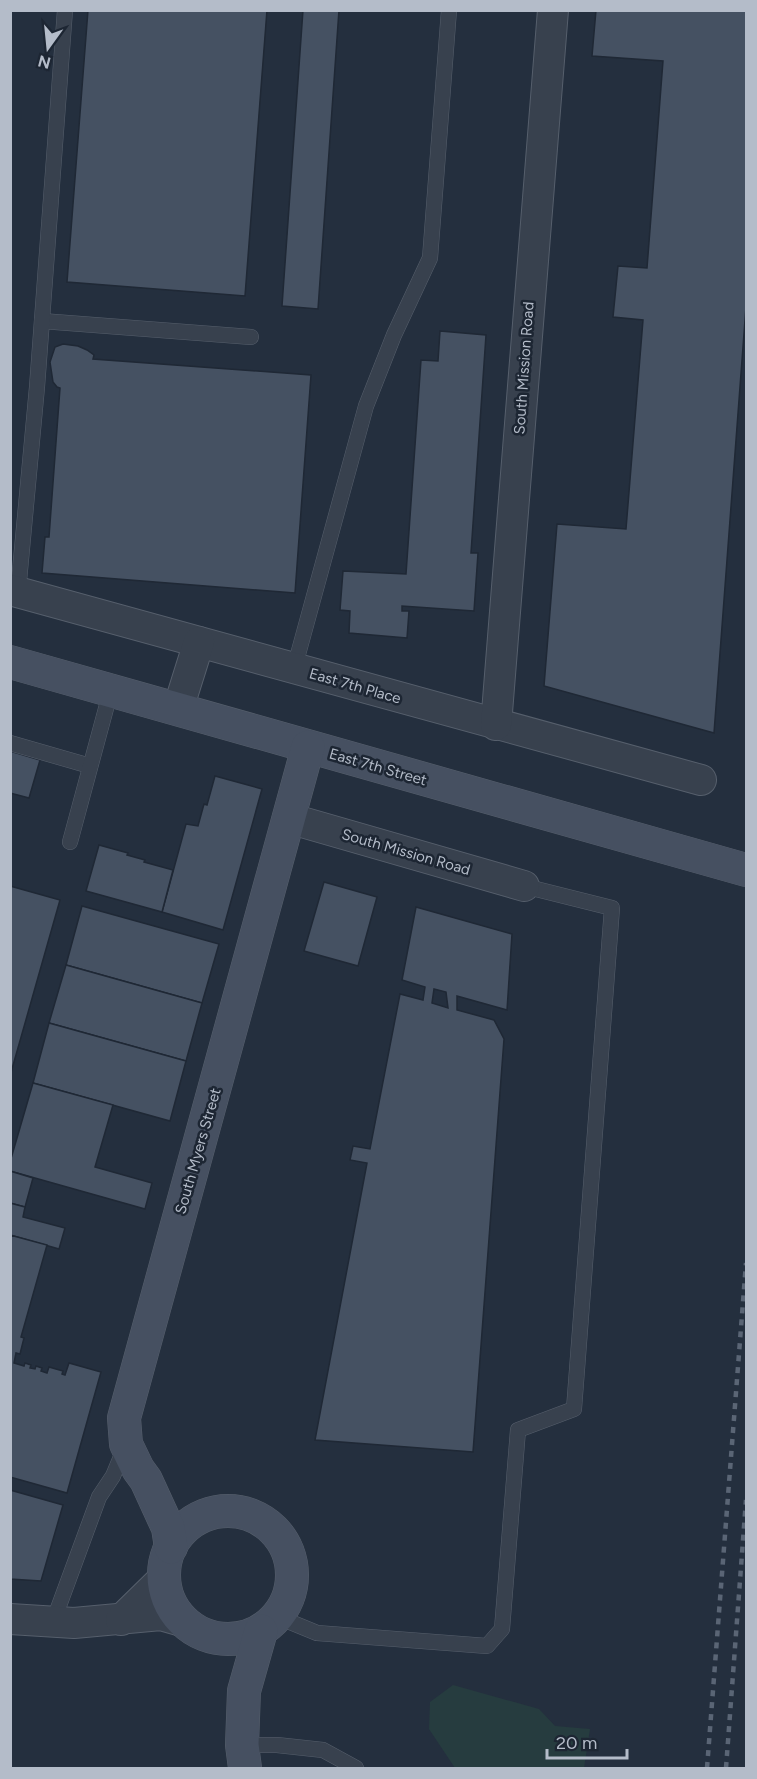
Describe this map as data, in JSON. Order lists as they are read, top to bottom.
{
  "streets": {
    "street": [
      "South Mission Road",
      "East 7th Place",
      "East 7th Street",
      "South Myers Street"
    ]
  },
  "crossings": [
    ["South Mission Road", "East 7th Place"],
    ["South Mission Road", "South Myers Street"],
    ["East 7th Street", "South Myers Street"]
  ],
  "scale_bar": "20 m",
  "north": "bottom"
}
